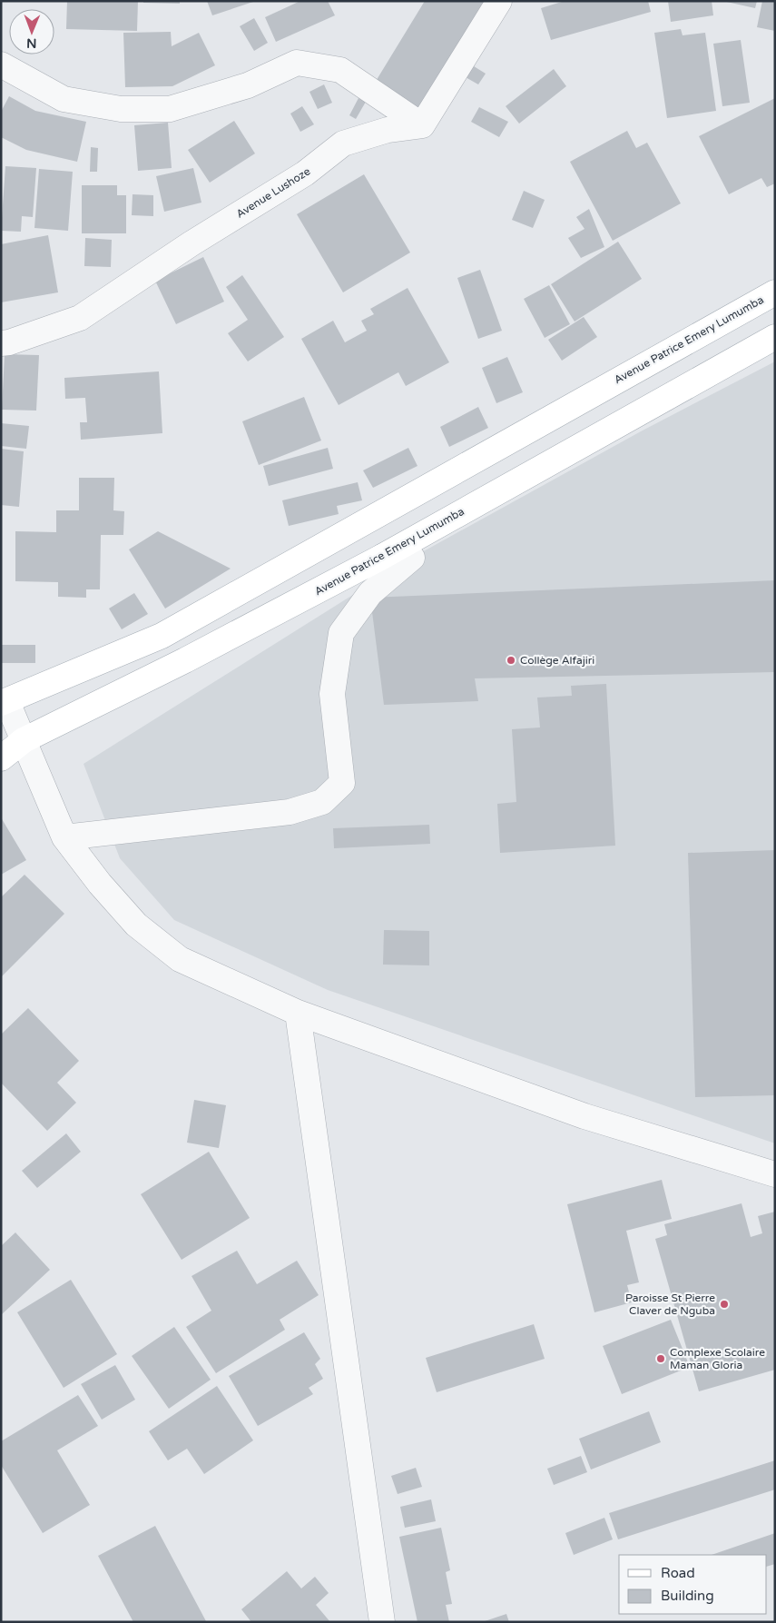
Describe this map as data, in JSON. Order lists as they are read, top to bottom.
{
  "streets": {
    "main road": ["Avenue Patrice Emery Lumumba"],
    "street": ["Avenue Lushoze"]
  },
  "places": ["Collège Alfajiri", "Paroisse St Pierre Claver de Nguba", "Complexe Scolaire Maman Gloria"],
  "legend": ["Road", "Building"],
  "north": "bottom"
}
